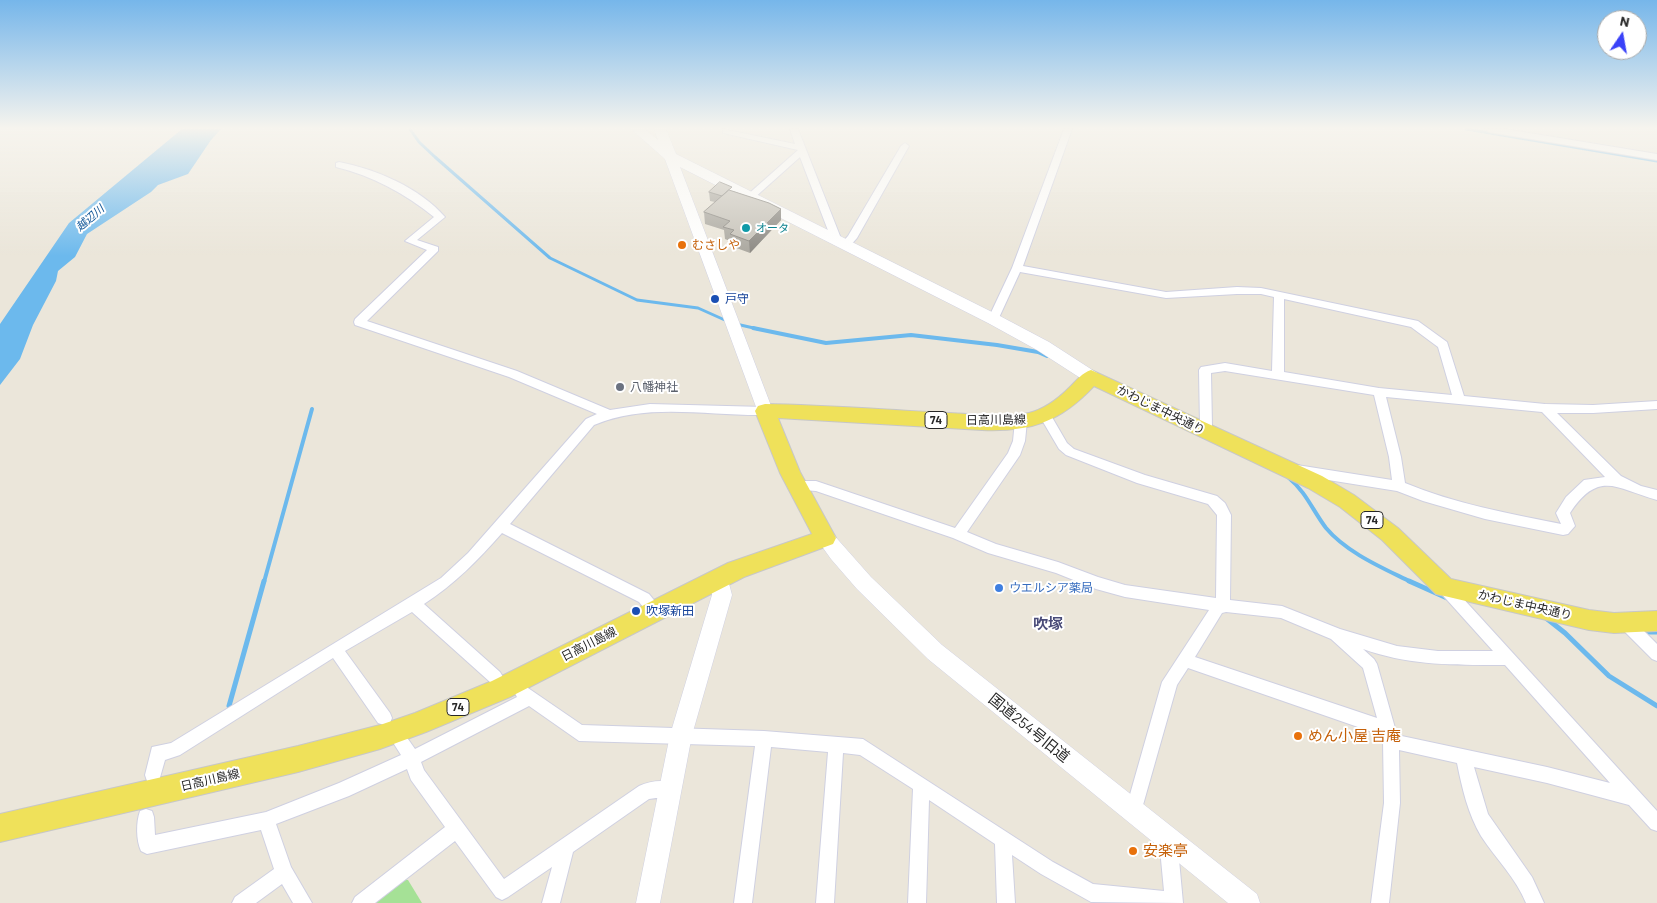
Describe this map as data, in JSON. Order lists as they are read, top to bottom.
{
  "streets": {
    "main road": ["かわじま中央通り", "74", "日高川島線"],
    "street": ["国道254号旧道"]
  },
  "crossings": [
    ["かわじま中央通り", "日高川島線"],
    ["日高川島線", "国道254号旧道"]
  ],
  "districts": ["吹塚"],
  "water": ["越辺川"],
  "places": [
    "オータ",
    "むさしや",
    "戸守",
    "八幡神社",
    "ウエルシア薬局",
    "吹塚新田",
    "めん小屋 吉庵",
    "安楽亭"
  ],
  "north": "top"
}
